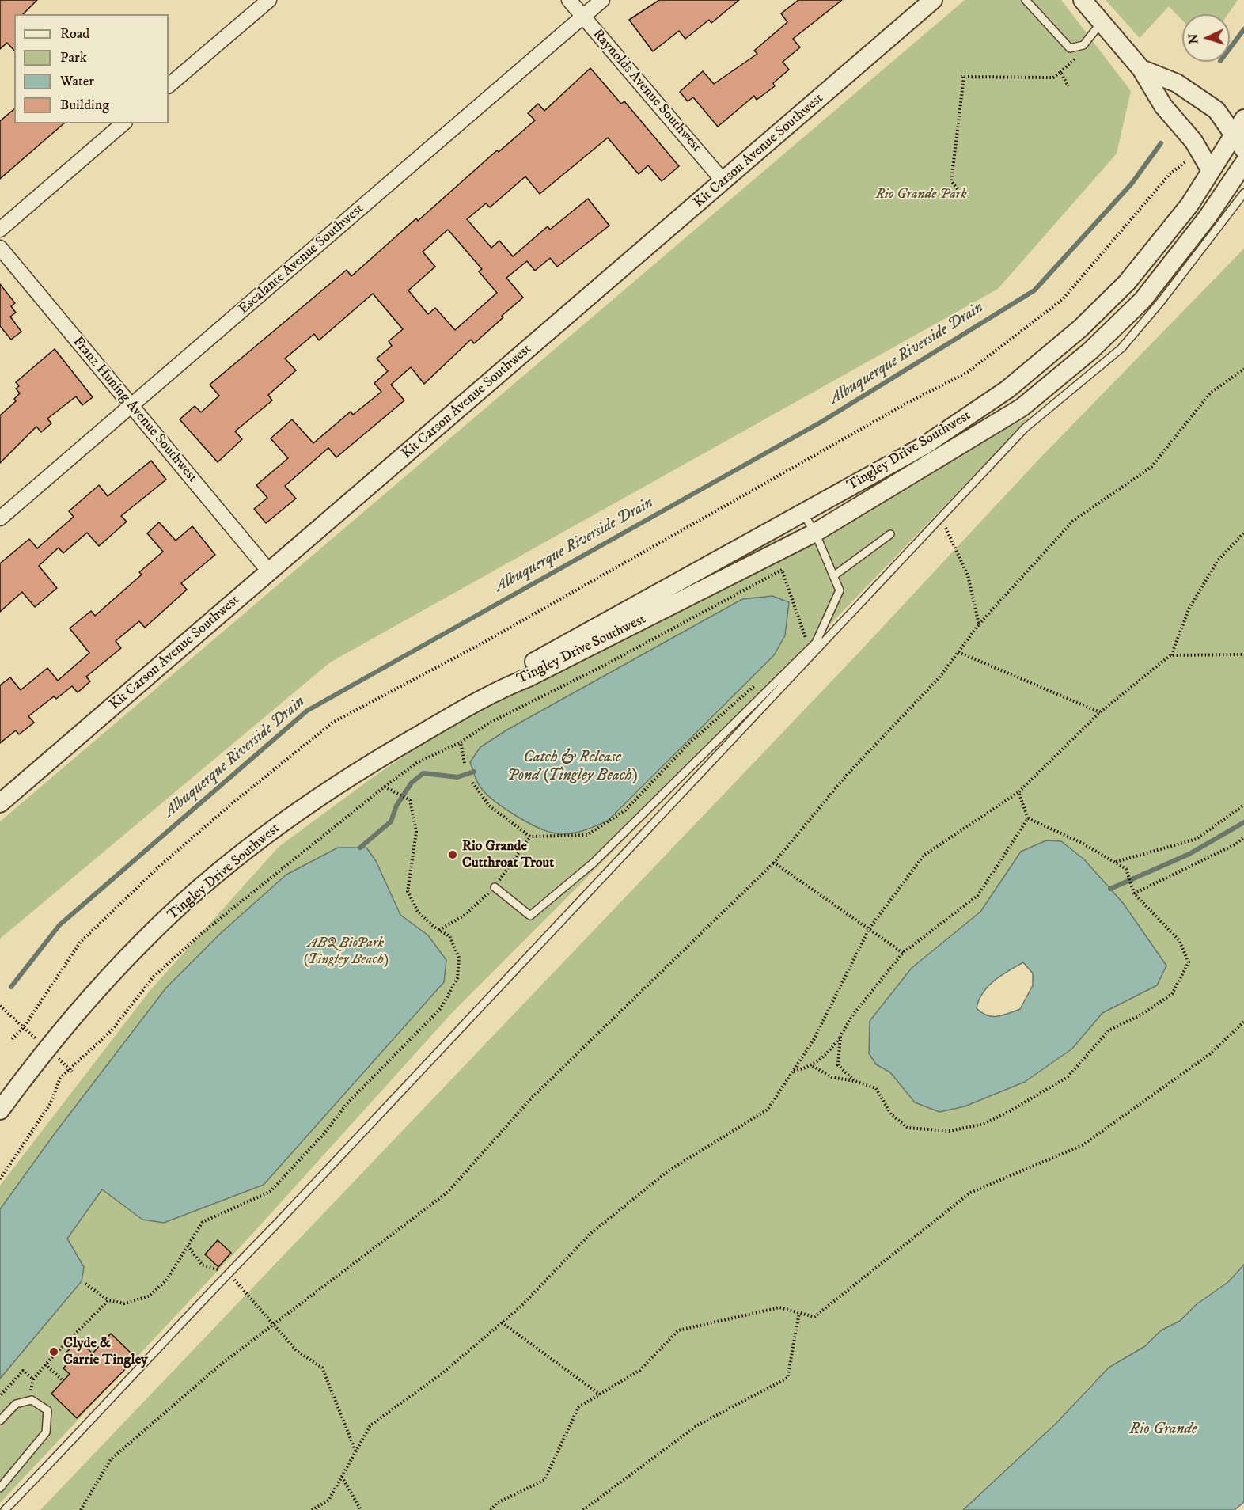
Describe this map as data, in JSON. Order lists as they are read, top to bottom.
{
  "streets": {
    "street": [
      "Raynolds Avenue Southwest",
      "Kit Carson Avenue Southwest",
      "Escalante Avenue Southwest",
      "Franz Huning Avenue Southwest",
      "Tingley Drive Southwest"
    ]
  },
  "crossings": [
    ["Raynolds Avenue Southwest", "Kit Carson Avenue Southwest"],
    ["Raynolds Avenue Southwest", "Escalante Avenue Southwest"],
    ["Kit Carson Avenue Southwest", "Franz Huning Avenue Southwest"],
    ["Escalante Avenue Southwest", "Franz Huning Avenue Southwest"]
  ],
  "water": ["Albuquerque Riverside Drain", "Catch & Release Pond (Tingley Beach)", "Rio Grande"],
  "parks": ["Rio Grande Park", "ABQ BioPark (Tingley Beach)"],
  "places": ["Rio Grande Cutthroat Trout", "Clyde & Carrie Tingley"],
  "legend": [
    "Road",
    "Park",
    "Water",
    "Building"
  ],
  "north": "left"
}
